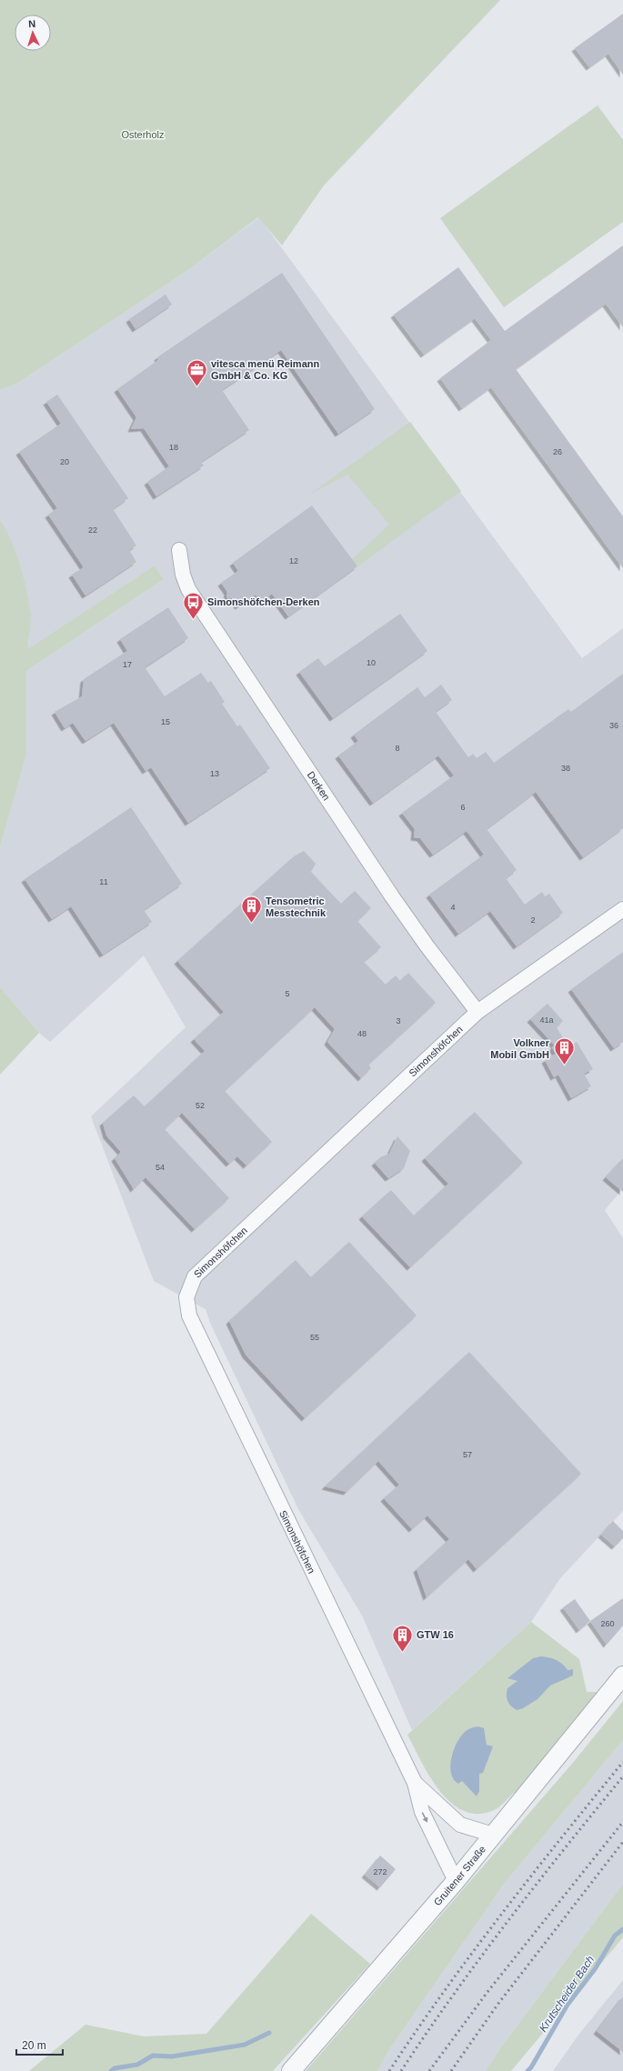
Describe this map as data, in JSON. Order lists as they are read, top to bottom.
{
  "streets": {
    "street": ["Derken", "Simonshöfchen", "Gruitener Straße"]
  },
  "crossings": [
    ["Derken", "Simonshöfchen"],
    ["Simonshöfchen", "Gruitener Straße"]
  ],
  "water": ["Krutscheider Bach"],
  "parks": ["Osterholz"],
  "places": {
    "office": ["vitesca menü Reimann GmbH & Co. KG"],
    "bus stop": ["Simonshöfchen-Derken"],
    "building": ["Tensometric Messtechnik", "Volkner Mobil GmbH", "GTW 16"]
  },
  "house_numbers": [
    "18",
    "26",
    "20",
    "22",
    "12",
    "10",
    "17",
    "15",
    "36",
    "8",
    "38",
    "13",
    "6",
    "11",
    "4",
    "2",
    "5",
    "41a",
    "3",
    "48",
    "52",
    "54",
    "55",
    "57",
    "260",
    "272"
  ],
  "scale_bar": "20 m",
  "north": "top"
}
